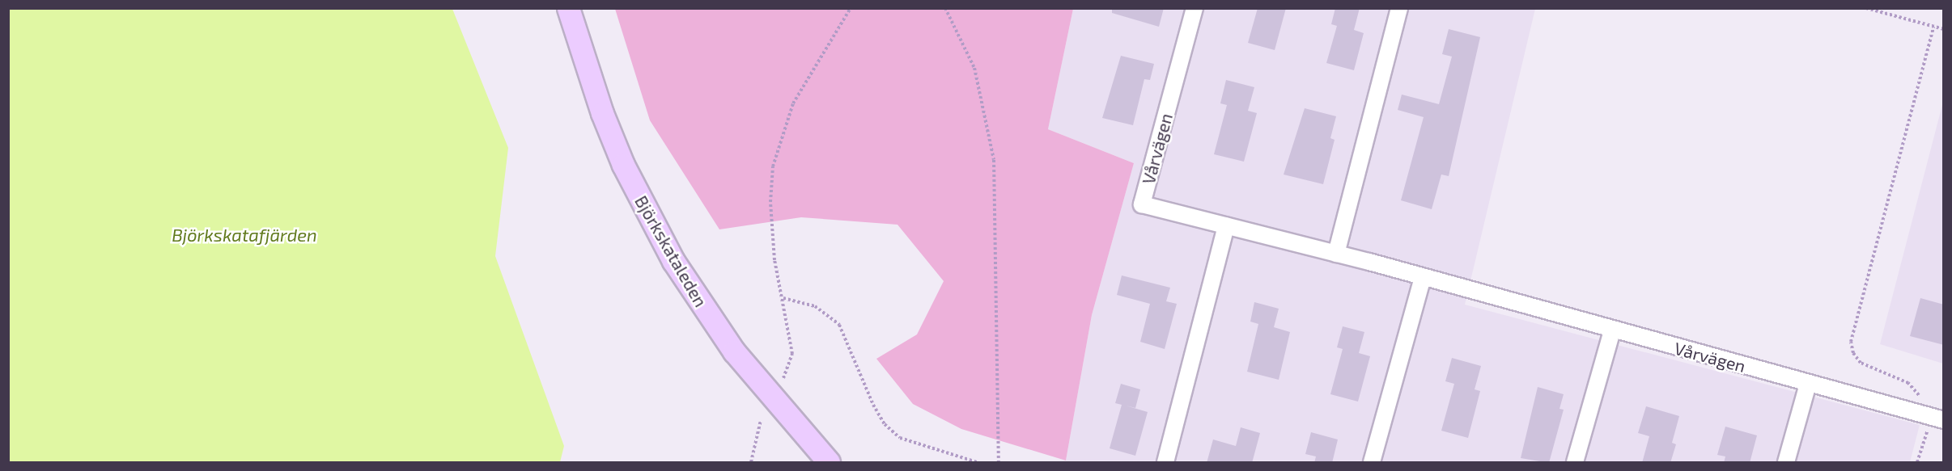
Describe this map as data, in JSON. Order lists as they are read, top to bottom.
{
  "streets": {
    "main road": ["Björkskataleden"],
    "street": ["Vårvägen"]
  },
  "water": ["Björkskatafjärden"]
}
